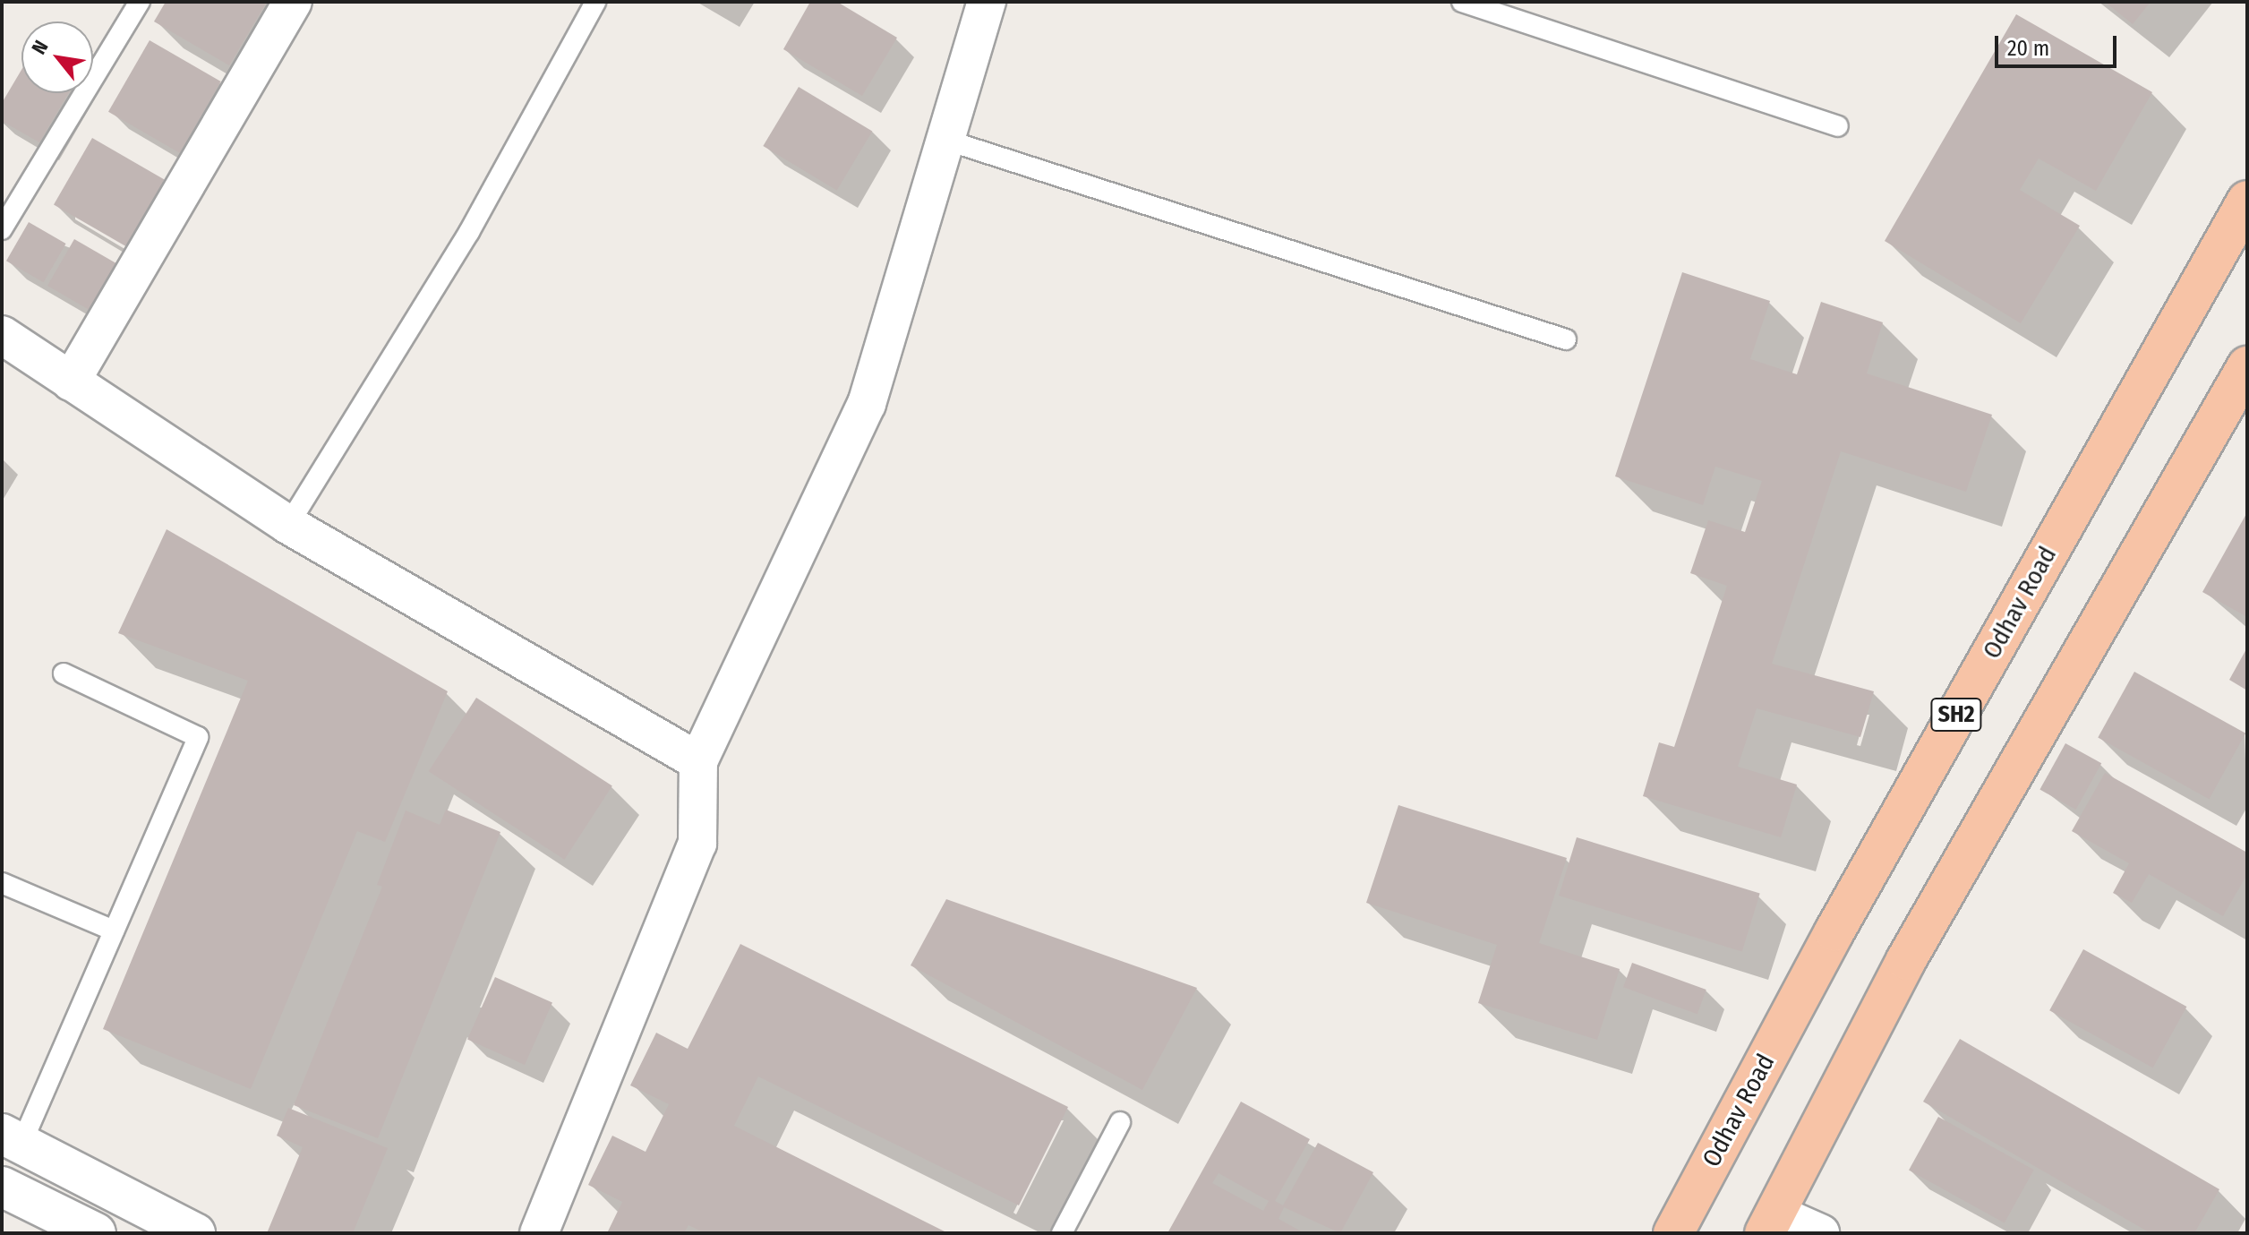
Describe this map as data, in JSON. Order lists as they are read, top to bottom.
{
  "streets": {
    "main road": ["Odhav Road", "SH2"]
  },
  "scale_bar": "20 m",
  "north": "top left"
}
